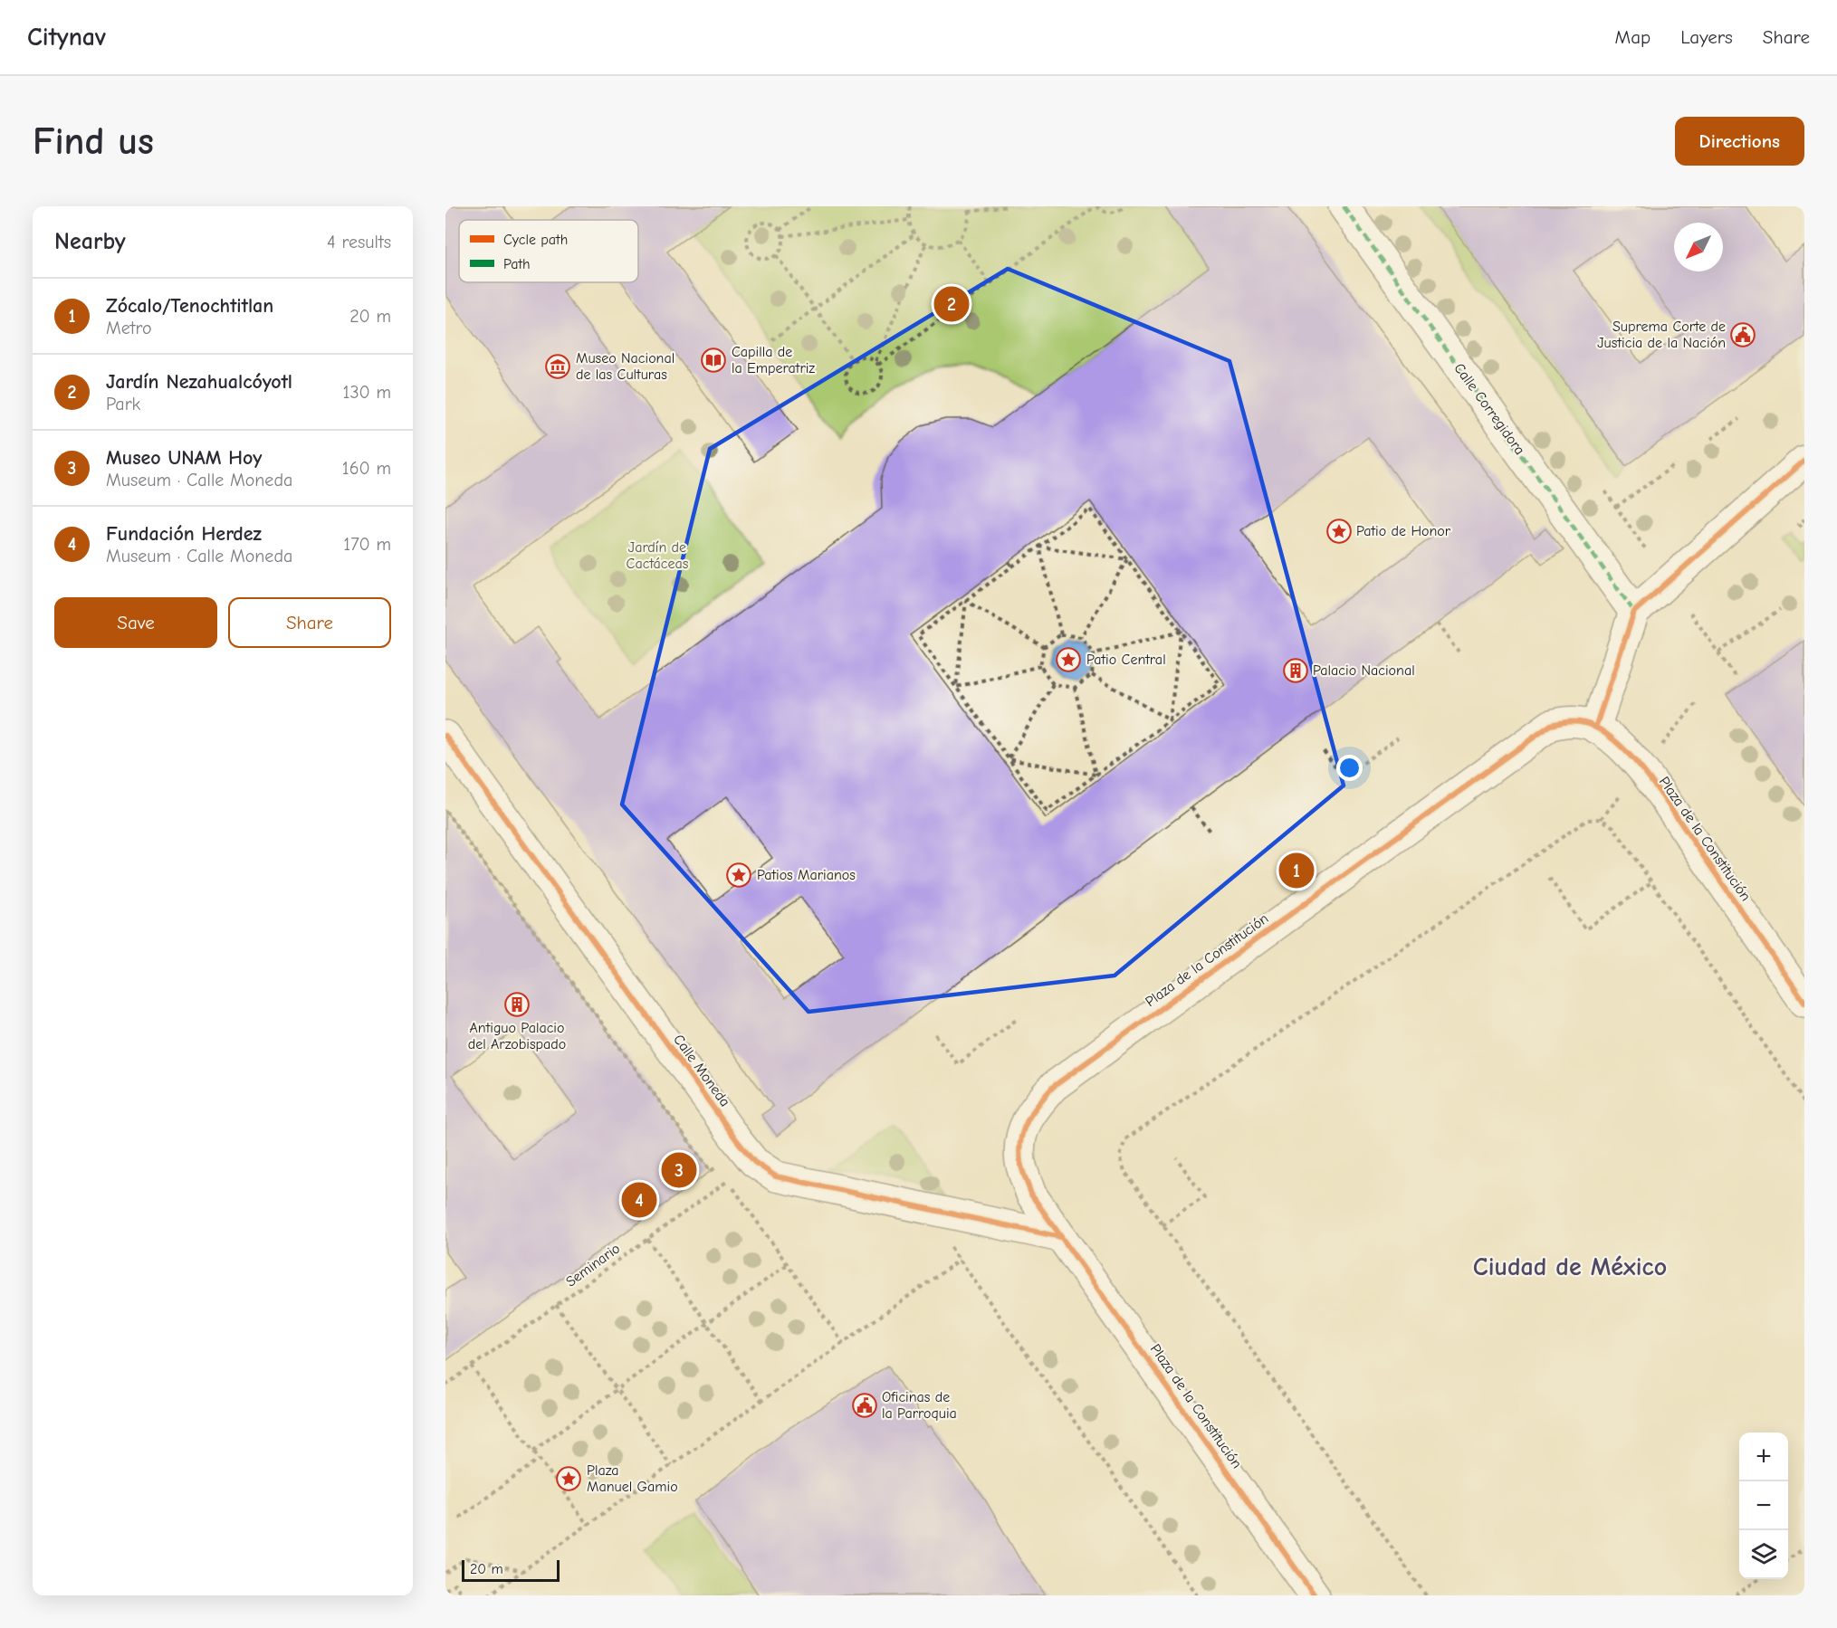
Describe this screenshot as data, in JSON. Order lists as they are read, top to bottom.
{
  "streets": {
    "street": ["Calle Corregidora", "Plaza de la Constitución", "Calle Moneda"],
    "path": ["Seminario"]
  },
  "crossings": [
    ["Plaza de la Constitución", "Calle Moneda"],
    ["Calle Moneda", "Seminario"]
  ],
  "districts": ["Ciudad de México"],
  "parks": ["Jardín de Cactáceas"],
  "places": {
    "public building": ["Suprema Corte de Justicia de la Nación", "Oficinas de la Parroquia"],
    "library": ["Capilla de la Emperatriz"],
    "museum": ["Museo Nacional de las Culturas"],
    "place": [
      "Patio de Honor",
      "Patio Central",
      "Patios Marianos",
      "Plaza Manuel Gamio"
    ],
    "building": ["Palacio Nacional", "Antiguo Palacio del Arzobispado"]
  },
  "legend": ["Cycle path", "Path"],
  "scale_bar": "20 m",
  "north": "bottom left",
  "page": {
    "header": "Citynav",
    "nav": ["Map", "Layers", "Share"],
    "buttons": [
      "Directions",
      ["Save", "Share"]
    ],
    "title": "Find us",
    "heading": ["Nearby", "4 results"],
    "list": [
      {
        "mark": "1",
        "name": "Zócalo/Tenochtitlan",
        "note": "Metro",
        "value": "20 m"
      },
      {
        "mark": "2",
        "name": "Jardín Nezahualcóyotl",
        "note": "Park",
        "value": "130 m"
      },
      {
        "mark": "3",
        "name": "Museo UNAM Hoy",
        "note": "Museum · Calle Moneda",
        "value": "160 m"
      },
      {
        "mark": "4",
        "name": "Fundación Herdez",
        "note": "Museum · Calle Moneda",
        "value": "170 m"
      }
    ],
    "pins": [
      "2",
      "1",
      "3",
      "4"
    ],
    "map_buttons": ["+", "−"],
    "scale": "20 m"
  }
}
